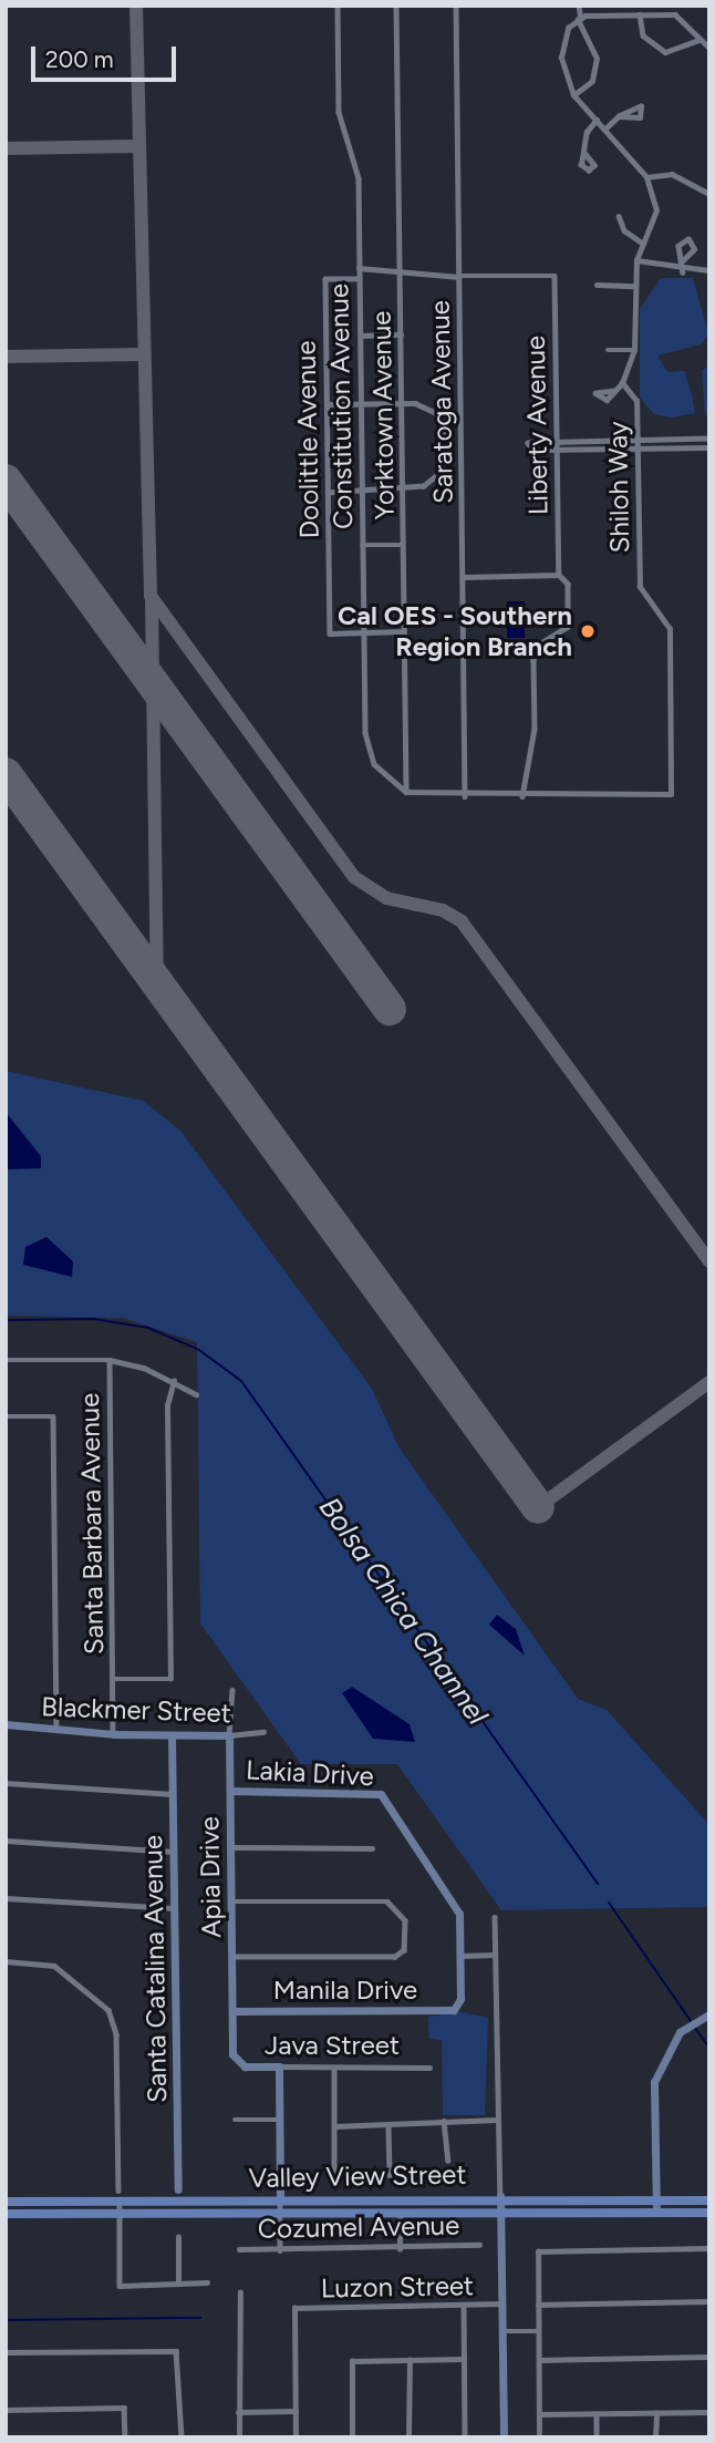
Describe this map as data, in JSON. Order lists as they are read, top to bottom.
{
  "streets": {
    "main road": ["Valley View Street"],
    "street": [
      "Saratoga Avenue",
      "Constitution Avenue",
      "Yorktown Avenue",
      "Liberty Avenue",
      "Doolittle Avenue",
      "Shiloh Way",
      "Santa Barbara Avenue",
      "Blackmer Street",
      "Lakia Drive",
      "Apia Drive",
      "Santa Catalina Avenue",
      "Manila Drive",
      "Java Street",
      "Cozumel Avenue",
      "Luzon Street"
    ]
  },
  "crossings": [
    ["Saratoga Avenue", "Liberty Avenue"],
    ["Saratoga Avenue", "Shiloh Way"],
    ["Constitution Avenue", "Yorktown Avenue"],
    ["Constitution Avenue", "Doolittle Avenue"],
    ["Constitution Avenue", "Shiloh Way"],
    ["Yorktown Avenue", "Shiloh Way"],
    ["Liberty Avenue", "Shiloh Way"],
    ["Santa Barbara Avenue", "Blackmer Street"],
    ["Blackmer Street", "Apia Drive"],
    ["Blackmer Street", "Santa Catalina Avenue"],
    ["Lakia Drive", "Apia Drive"],
    ["Lakia Drive", "Manila Drive"],
    ["Apia Drive", "Manila Drive"],
    ["Apia Drive", "Java Street"],
    ["Santa Catalina Avenue", "Valley View Street"]
  ],
  "water": ["Bolsa Chica Channel"],
  "places": ["Cal OES - Southern Region Branch"],
  "scale_bar": "200 m"
}
